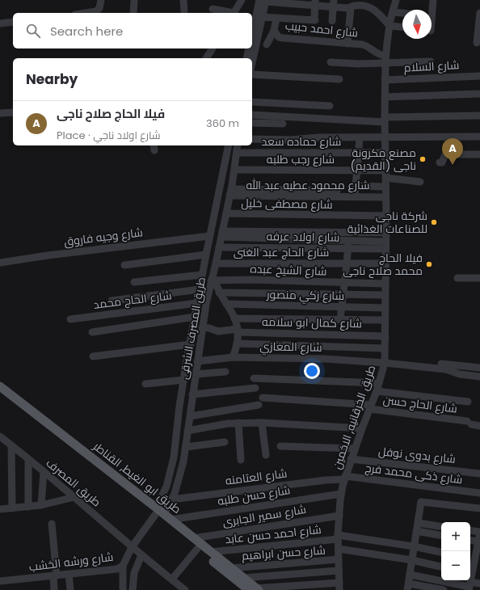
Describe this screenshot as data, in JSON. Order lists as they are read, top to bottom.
{
  "streets": {
    "main road": ["طريق ابو الغيط, القناطر"],
    "street": [
      "شارع احمد حبيب",
      "شارع السلام",
      "شارع حماده سعد",
      "شارع رجب طلبه",
      "شارع محمود عطيه عبد الله",
      "شارع مصطفى خليل",
      "شارع وجيه فاروق",
      "شارع اولاد عرفه",
      "شارع الحاج عبد الغنى",
      "شارع الشيخ عبده",
      "شارع زكي منصور",
      "شارع الحاج محمد",
      "شارع كمال ابو سلامه",
      "طريق المصرف الشرقى",
      "شارع المغازي",
      "شارع الحاج حسن",
      "طريق الخرقانيه, الاخمين",
      "شارع بدوى نوفل",
      "شارع ذكى محمد فرج",
      "شارع العتامنه",
      "طريق المصرف",
      "شارع حسن طلبه",
      "شارع سمير الجابرى",
      "شارع احمد حسن عابد",
      "شارع حسن ابراهيم",
      "شارع ورشه الخشب"
    ]
  },
  "crossings": [
    ["شارع احمد حبيب", "طريق الخرقانيه, الاخمين"],
    ["شارع السلام", "طريق الخرقانيه, الاخمين"],
    ["شارع حماده سعد", "طريق المصرف الشرقى"],
    ["شارع حماده سعد", "طريق الخرقانيه, الاخمين"],
    ["شارع رجب طلبه", "طريق المصرف الشرقى"],
    ["شارع رجب طلبه", "طريق الخرقانيه, الاخمين"],
    ["شارع محمود عطيه عبد الله", "طريق المصرف الشرقى"],
    ["شارع محمود عطيه عبد الله", "طريق الخرقانيه, الاخمين"],
    ["شارع مصطفى خليل", "طريق المصرف الشرقى"],
    ["شارع مصطفى خليل", "طريق الخرقانيه, الاخمين"],
    ["شارع وجيه فاروق", "طريق المصرف الشرقى"],
    ["شارع اولاد عرفه", "طريق المصرف الشرقى"],
    ["شارع اولاد عرفه", "طريق الخرقانيه, الاخمين"],
    ["شارع الحاج عبد الغنى", "طريق المصرف الشرقى"],
    ["شارع الحاج عبد الغنى", "طريق الخرقانيه, الاخمين"],
    ["شارع الشيخ عبده", "طريق المصرف الشرقى"],
    ["شارع الشيخ عبده", "طريق الخرقانيه, الاخمين"],
    ["شارع زكي منصور", "طريق الخرقانيه, الاخمين"],
    ["شارع الحاج محمد", "طريق المصرف الشرقى"],
    ["شارع كمال ابو سلامه", "طريق المصرف الشرقى"],
    ["شارع كمال ابو سلامه", "طريق الخرقانيه, الاخمين"],
    ["طريق المصرف الشرقى", "شارع المغازي"],
    ["طريق المصرف الشرقى", "شارع العتامنه"],
    ["طريق المصرف الشرقى", "طريق ابو الغيط, القناطر"],
    ["طريق المصرف الشرقى", "شارع حسن طلبه"],
    ["طريق المصرف الشرقى", "شارع ورشه الخشب"],
    ["شارع المغازي", "طريق الخرقانيه, الاخمين"],
    ["شارع الحاج حسن", "طريق الخرقانيه, الاخمين"],
    ["طريق الخرقانيه, الاخمين", "شارع بدوى نوفل"],
    ["طريق الخرقانيه, الاخمين", "شارع ذكى محمد فرج"],
    ["طريق الخرقانيه, الاخمين", "شارع العتامنه"],
    ["طريق الخرقانيه, الاخمين", "شارع حسن طلبه"],
    ["طريق الخرقانيه, الاخمين", "شارع سمير الجابرى"],
    ["طريق الخرقانيه, الاخمين", "شارع احمد حسن عابد"],
    ["طريق الخرقانيه, الاخمين", "شارع حسن ابراهيم"],
    ["شارع ذكى محمد فرج", "شارع العتامنه"],
    ["طريق ابو الغيط, القناطر", "شارع حسن طلبه"],
    ["طريق ابو الغيط, القناطر", "شارع سمير الجابرى"],
    ["طريق ابو الغيط, القناطر", "شارع احمد حسن عابد"],
    ["طريق ابو الغيط, القناطر", "شارع حسن ابراهيم"],
    ["طريق ابو الغيط, القناطر", "شارع ورشه الخشب"],
    ["طريق المصرف", "شارع ورشه الخشب"],
    ["شارع حسن طلبه", "شارع ورشه الخشب"]
  ],
  "places": ["مصنع مكرونة ناجى (القديم)", "شركة ناجى للصناعات الغذائية", "فيلا الحاج محمد صلاح ناجى"],
  "north": "bottom",
  "page": {
    "search": "Search here",
    "heading": "Nearby",
    "list": [
      {
        "mark": "A",
        "name": "فيلا الحاج صلاح ناجى",
        "note": "Place · شارع اولاد ناجي",
        "value": "360 m"
      }
    ],
    "pins": "A",
    "map_buttons": ["+", "−"]
  }
}
